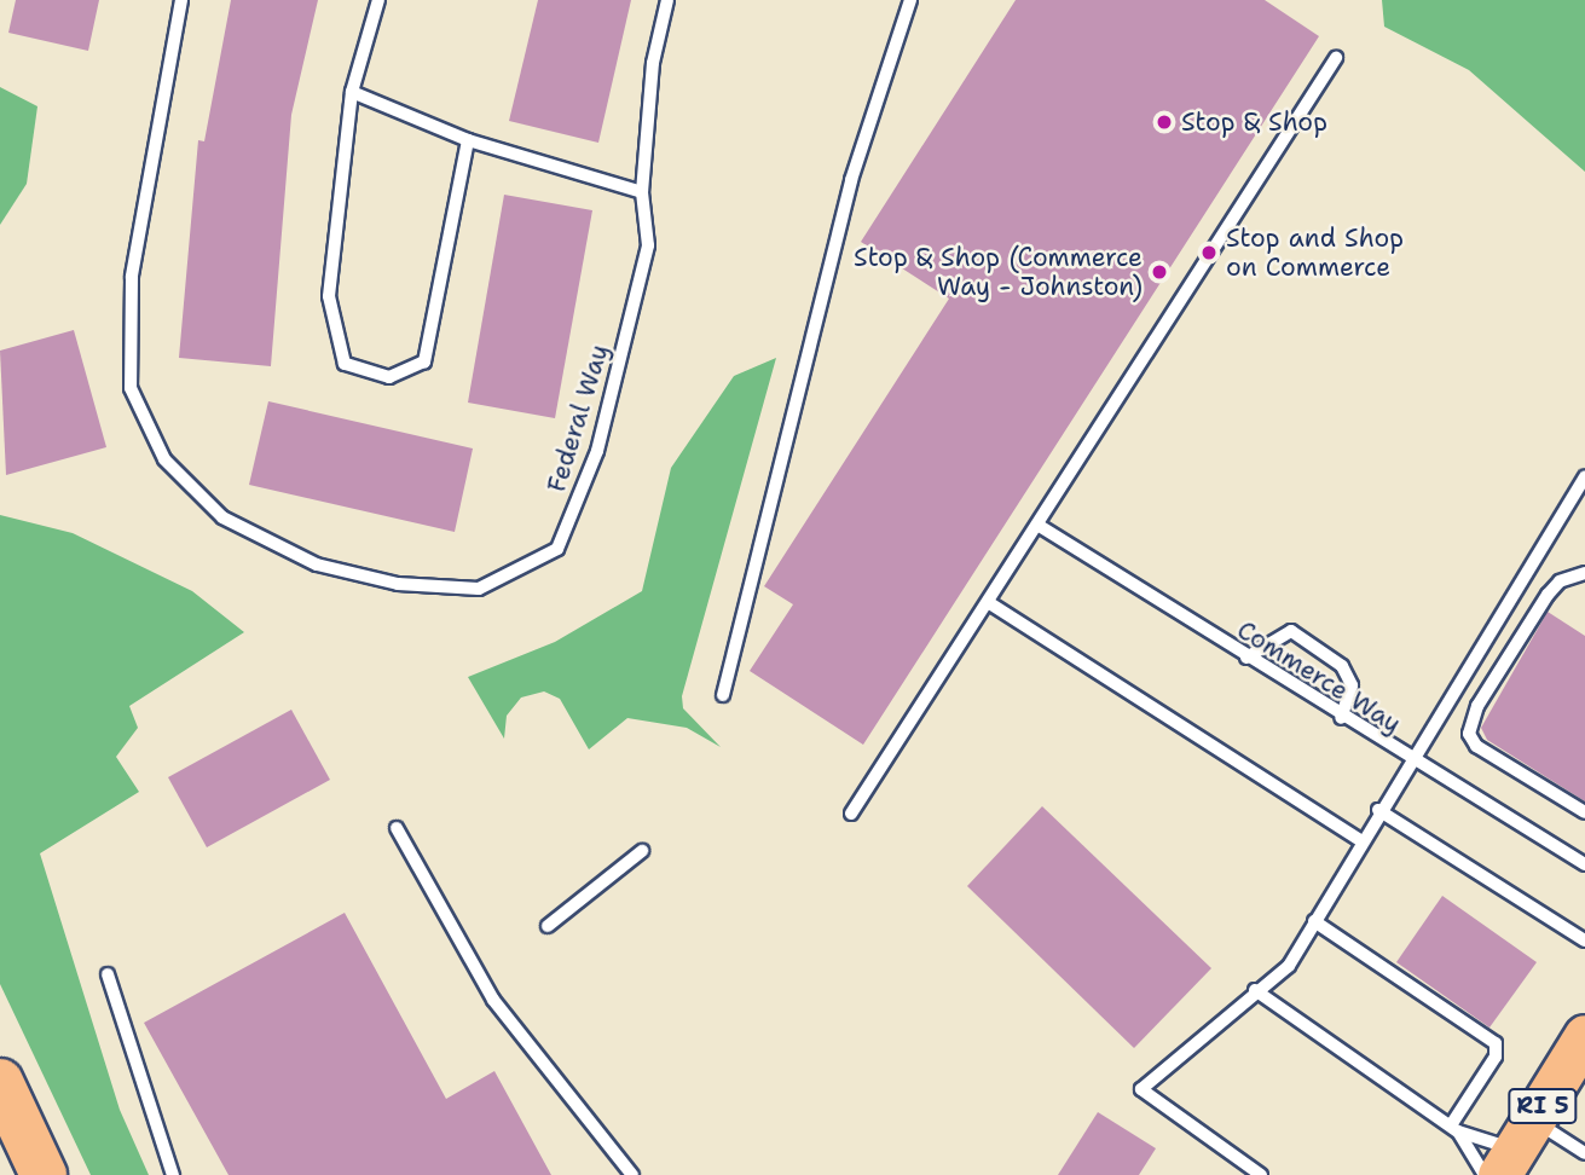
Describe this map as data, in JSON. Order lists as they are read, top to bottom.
{
  "streets": {
    "main road": ["RI 5"],
    "lane": ["Federal Way", "Commerce Way"]
  },
  "places": ["Stop & Shop", "Stop and Shop on Commerce", "Stop & Shop (Commerce Way - Johnston)"]
}
